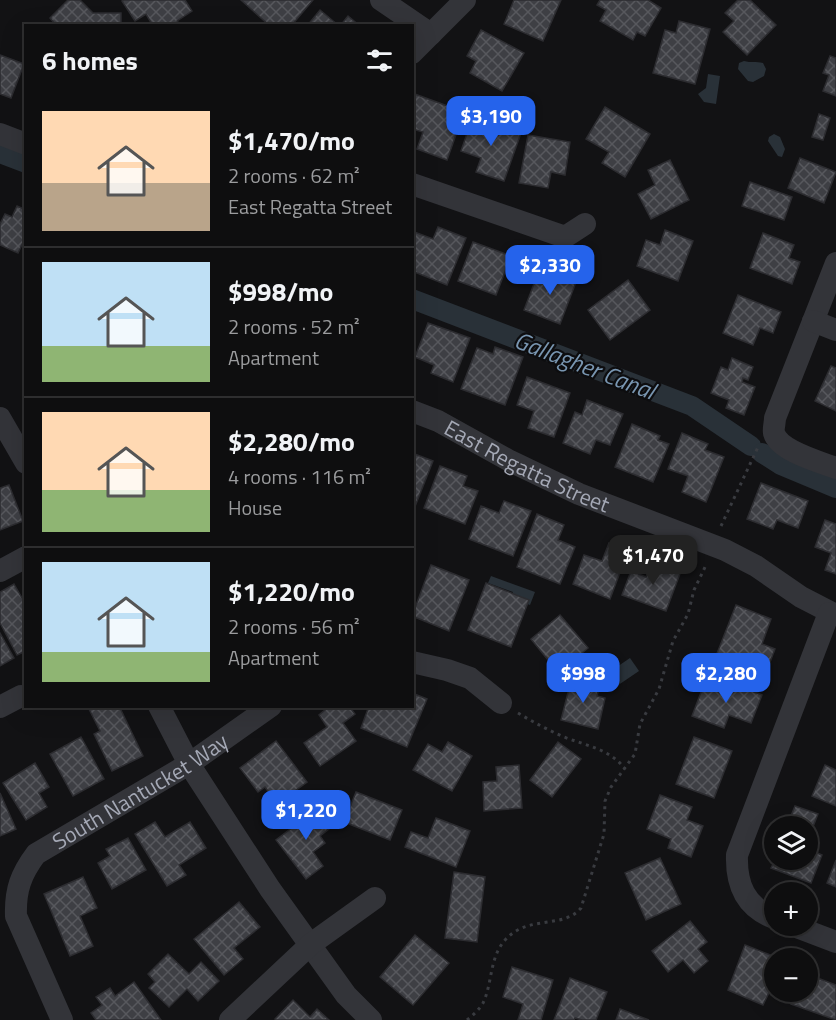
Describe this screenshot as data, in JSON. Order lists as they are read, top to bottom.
{
  "streets": {
    "street": ["East Regatta Street", "South Nantucket Way"]
  },
  "water": ["Gallagher Canal"],
  "page": {
    "heading": "6 homes",
    "price": [
      "$3,190",
      "$2,330",
      "$1,470",
      "$998",
      "$2,280",
      "$1,220"
    ],
    "list": [
      {
        "name": "$1,470/mo",
        "note": "2 rooms · 62 m² · East Regatta Street"
      },
      {
        "name": "$998/mo",
        "note": "2 rooms · 52 m² · Apartment"
      },
      {
        "name": "$2,280/mo",
        "note": "4 rooms · 116 m² · House"
      },
      {
        "name": "$1,220/mo",
        "note": "2 rooms · 56 m² · Apartment"
      }
    ],
    "map_buttons": ["+", "−"]
  }
}
